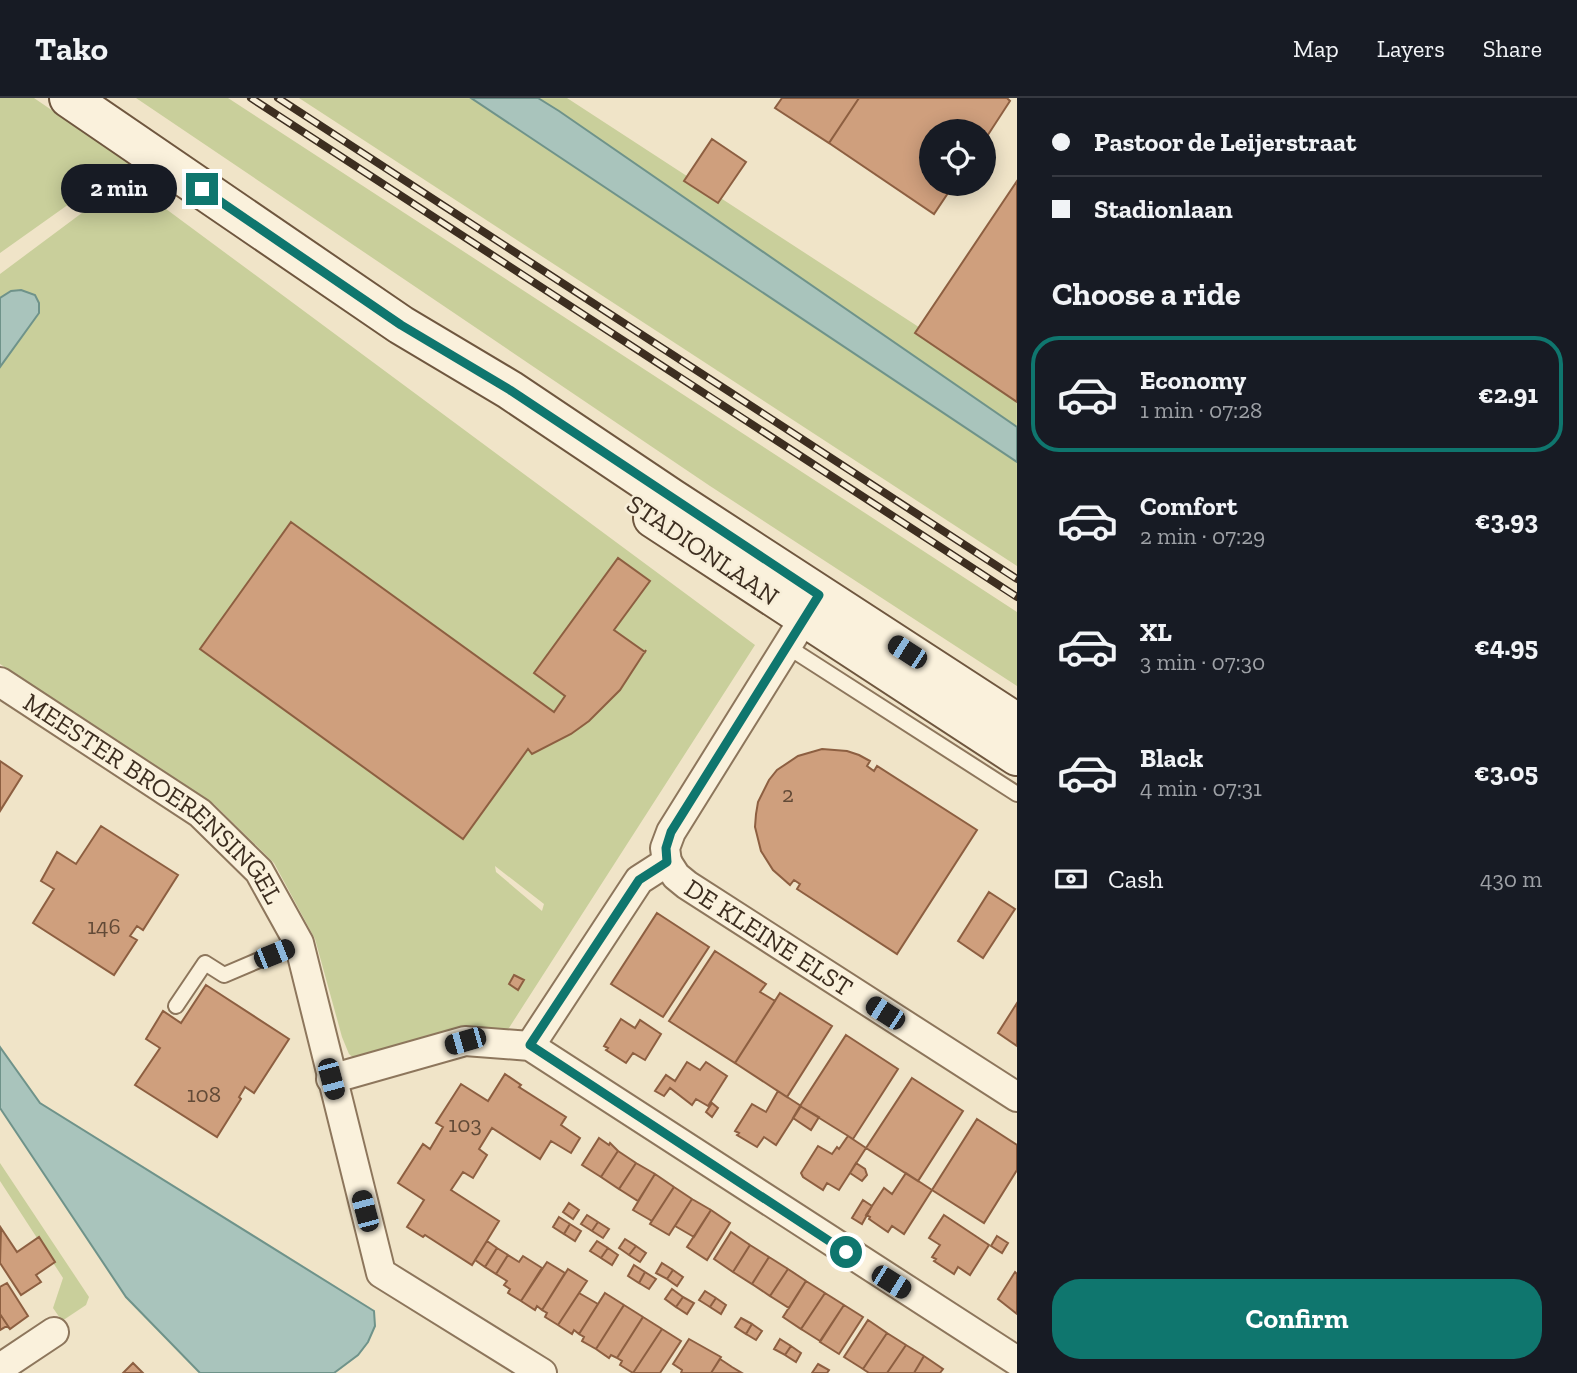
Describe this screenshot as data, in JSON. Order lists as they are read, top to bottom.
{
  "streets": {
    "main road": ["STADIONLAAN"],
    "street": ["MEESTER BROERENSINGEL", "DE KLEINE ELST"]
  },
  "house_numbers": [
    "2",
    "146",
    "108",
    "103"
  ],
  "page": {
    "header": "Tako",
    "nav": ["Map", "Layers", "Share"],
    "banner": ["Pastoor de Leijerstraat", "Stadionlaan"],
    "bubble": "2 min",
    "heading": "Choose a ride",
    "list": [
      {
        "name": "Economy",
        "note": "1 min · 07:28",
        "value": "€2.91"
      },
      {
        "name": "Comfort",
        "note": "2 min · 07:29",
        "value": "€3.93"
      },
      {
        "name": "XL",
        "note": "3 min · 07:30",
        "value": "€4.95"
      },
      {
        "name": "Black",
        "note": "4 min · 07:31",
        "value": "€3.05"
      }
    ],
    "pay": ["Cash", "430 m"],
    "buttons": "Confirm"
  }
}
